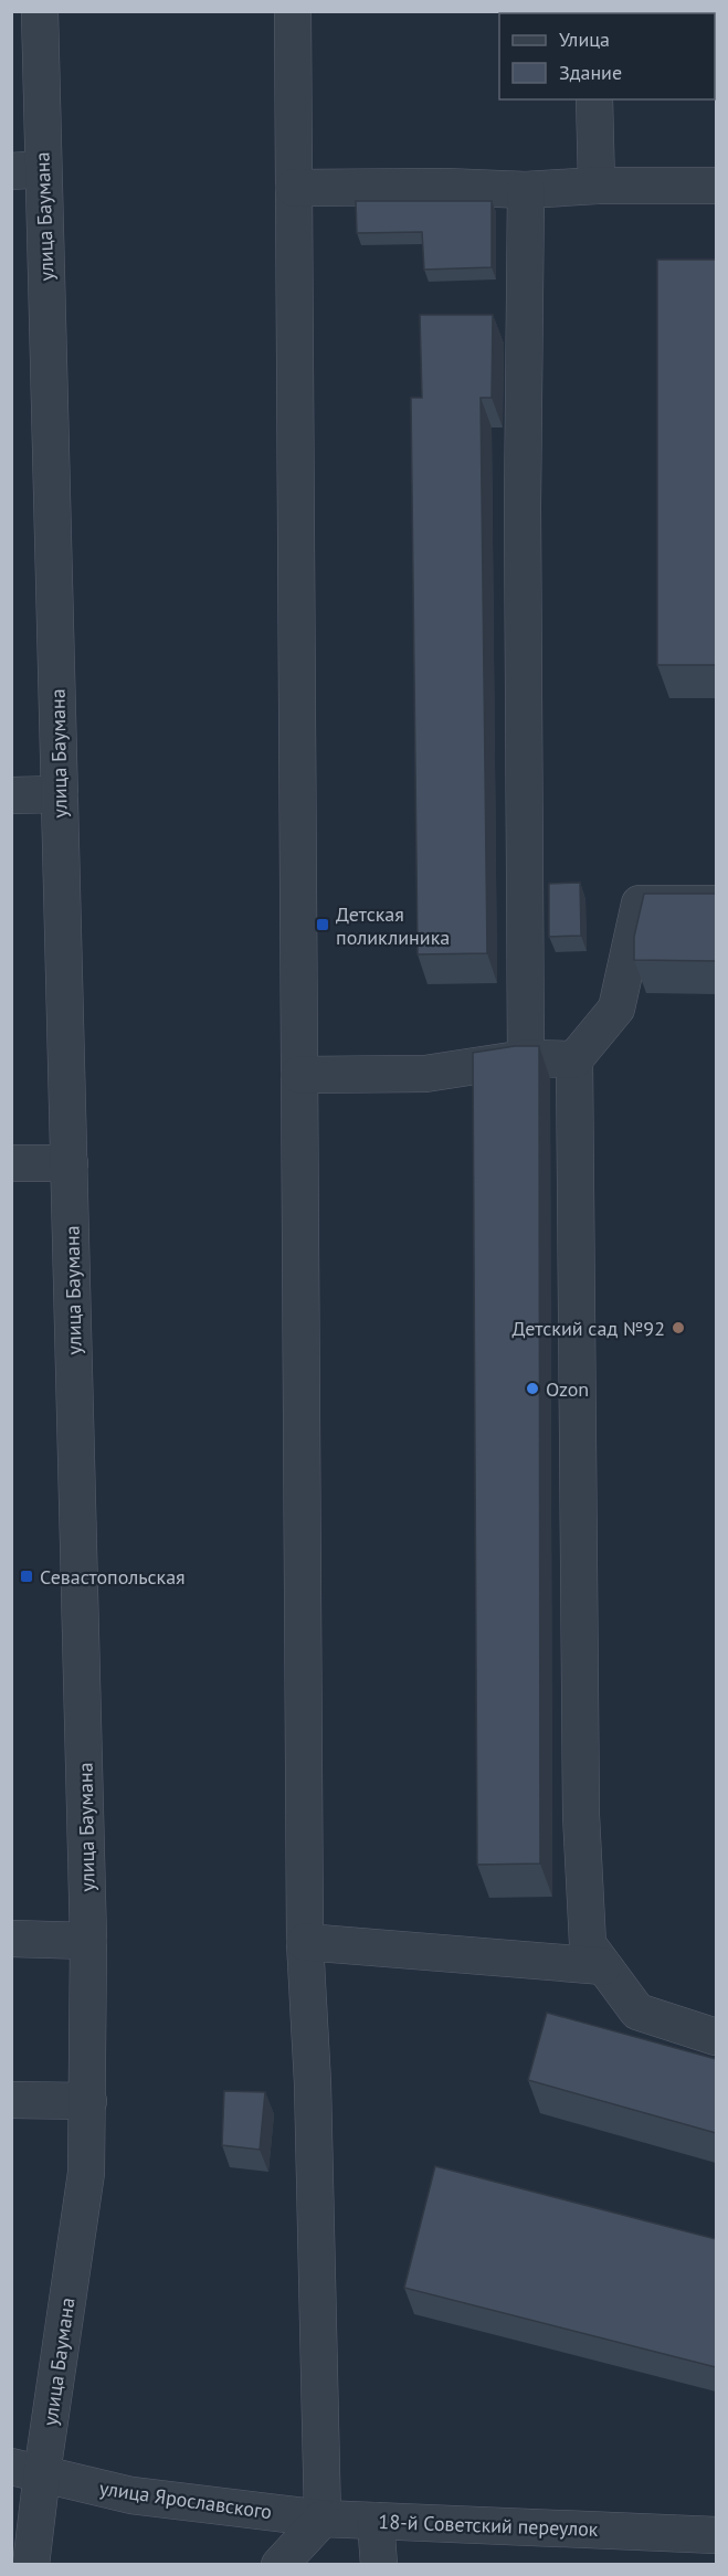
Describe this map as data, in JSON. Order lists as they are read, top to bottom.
{
  "streets": {
    "street": ["улица Баумана", "улица Ярославского", "18-й Советский переулок"]
  },
  "crossings": [
    ["улица Баумана", "улица Ярославского"],
    ["улица Ярославского", "18-й Советский переулок"]
  ],
  "places": {
    "transit": ["Детская поликлиника", "Севастопольская"],
    "other": ["Детский сад №92", "Ozon"]
  },
  "legend": ["Улица", "Здание"]
}
